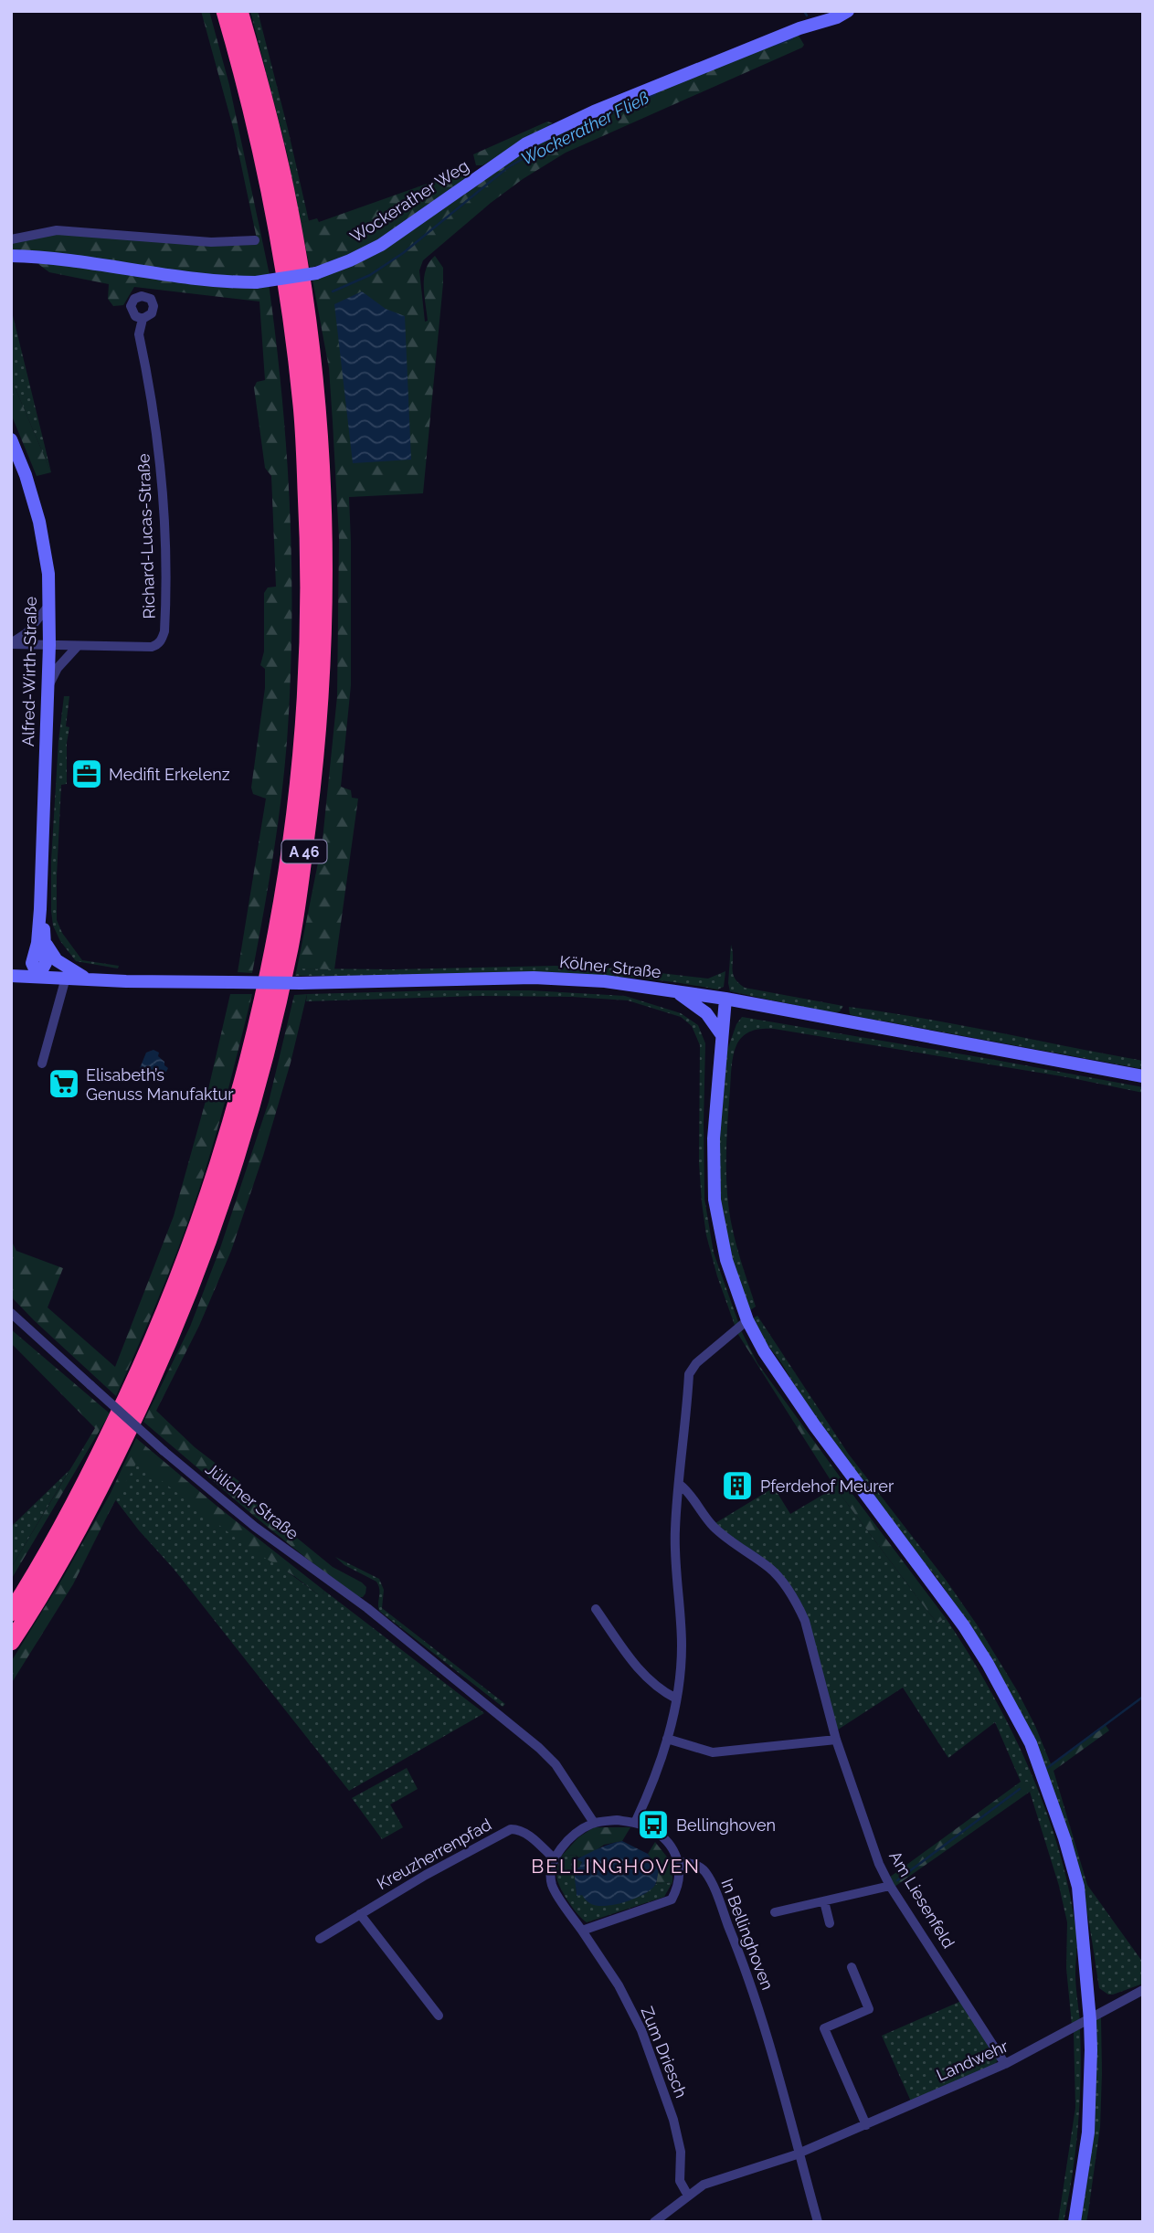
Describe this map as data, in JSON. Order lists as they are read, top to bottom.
{
  "streets": {
    "highway": ["A 46"],
    "main road": ["Wockerather Weg", "Alfred-Wirth-Straße", "Kölner Straße"],
    "street": [
      "Richard-Lucas-Straße",
      "Jülicher Straße",
      "Kreuzherrenpfad",
      "Am Liesenfeld",
      "In Bellinghoven",
      "Zum Driesch",
      "Landwehr"
    ]
  },
  "crossings": [
    ["Richard-Lucas-Straße", "Alfred-Wirth-Straße"],
    ["Alfred-Wirth-Straße", "Kölner Straße"],
    ["Jülicher Straße", "Kreuzherrenpfad"],
    ["Jülicher Straße", "In Bellinghoven"],
    ["Jülicher Straße", "Zum Driesch"],
    ["Kreuzherrenpfad", "In Bellinghoven"],
    ["Kreuzherrenpfad", "Zum Driesch"],
    ["Am Liesenfeld", "Landwehr"],
    ["In Bellinghoven", "Zum Driesch"],
    ["In Bellinghoven", "Landwehr"],
    ["Zum Driesch", "Landwehr"]
  ],
  "districts": ["BELLINGHOVEN"],
  "water": ["Wockerather Fließ"],
  "places": {
    "office": ["Medifit Erkelenz"],
    "supermarket": ["Elisabeth’s Genuss Manufaktur"],
    "building": ["Pferdehof Meurer"],
    "bus stop": ["Bellinghoven"]
  }
}
